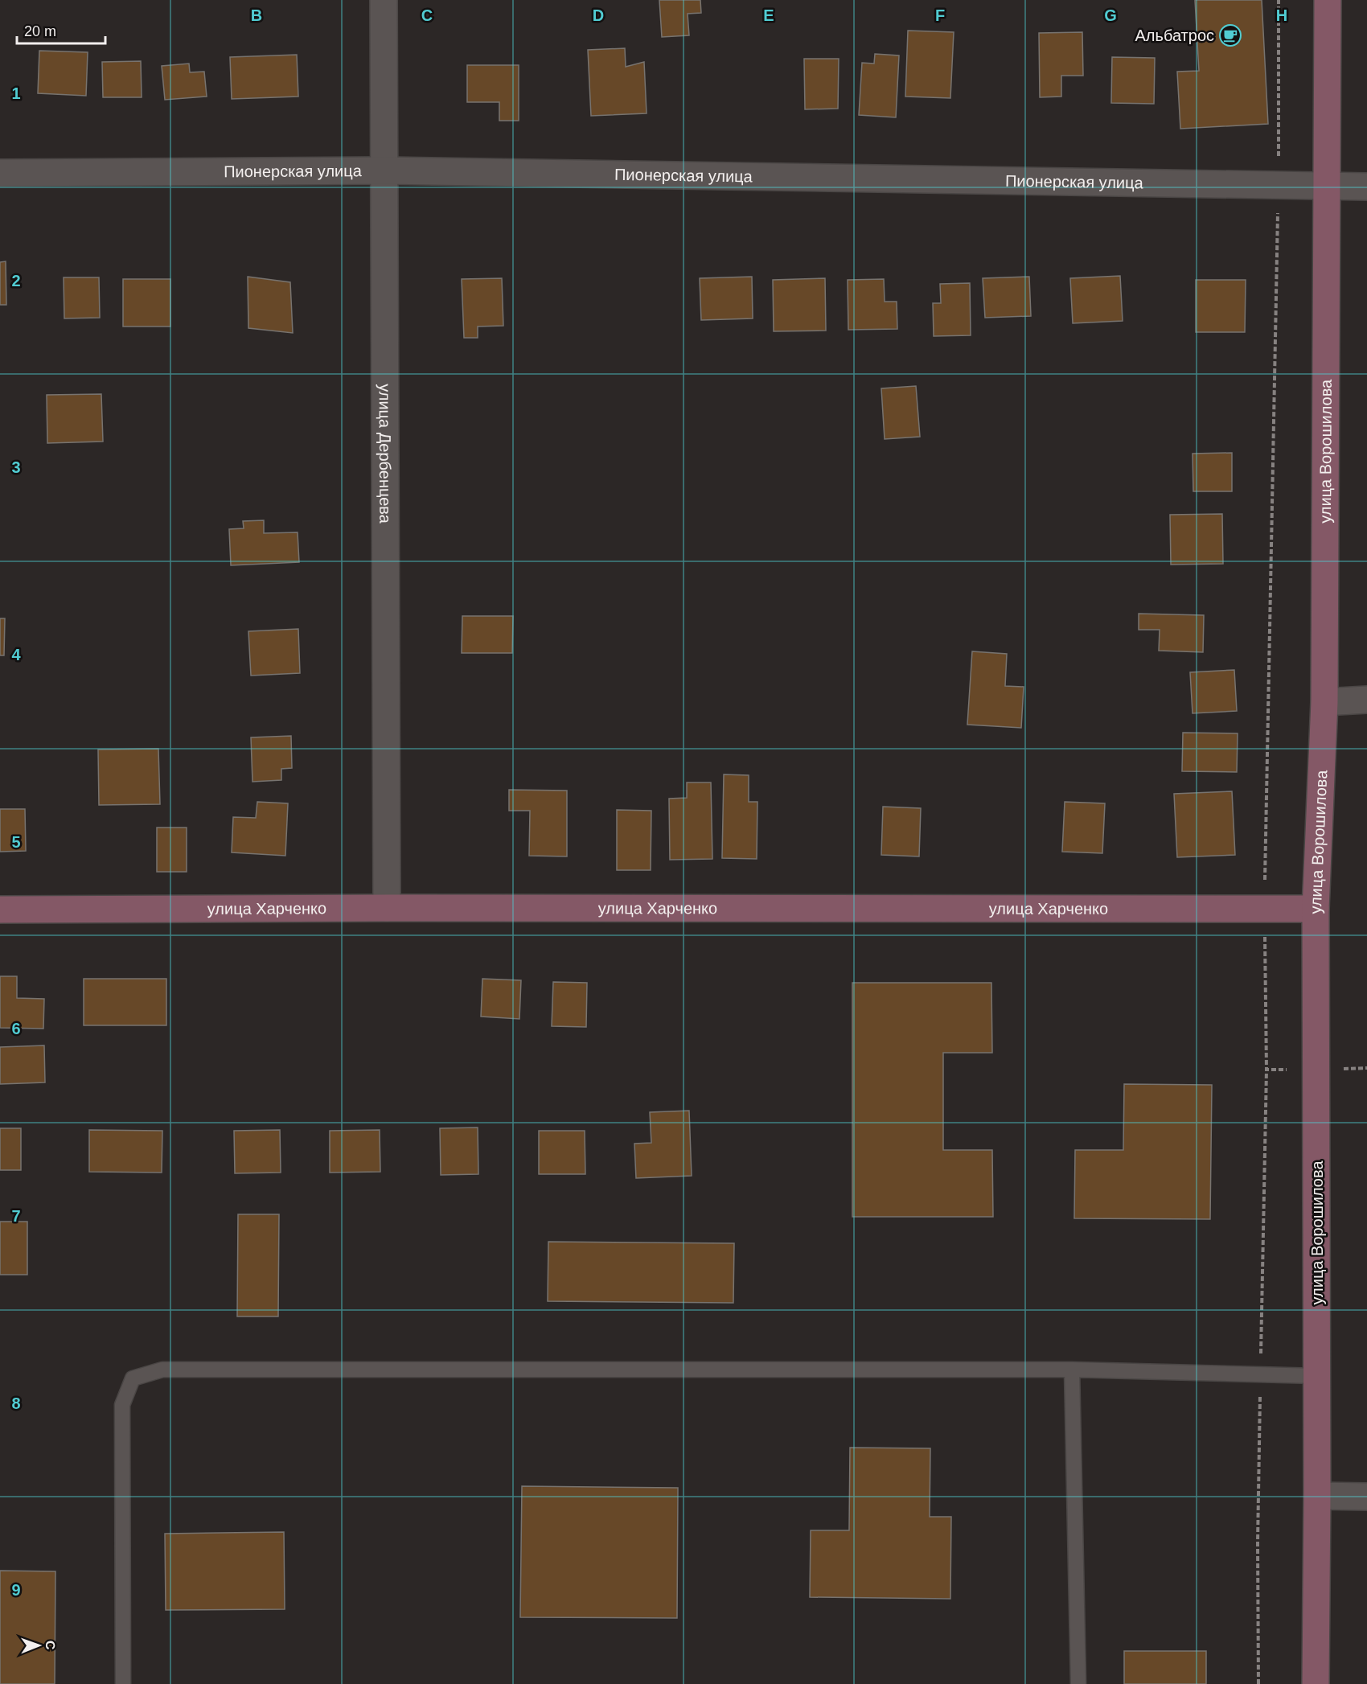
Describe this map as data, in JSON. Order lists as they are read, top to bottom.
{
  "streets": {
    "street": [
      "Пионерская улица",
      "улица Ворошилова",
      "улица Дербенцева",
      "улица Харченко"
    ]
  },
  "crossings": [
    ["Пионерская улица", "улица Ворошилова"],
    ["Пионерская улица", "улица Дербенцева"],
    ["улица Ворошилова", "улица Харченко"],
    ["улица Дербенцева", "улица Харченко"]
  ],
  "places": {
    "cafe": ["Альбатрос"]
  },
  "scale_bar": "20 m",
  "north": "right",
  "grid": {
    "columns": [
      "B",
      "C",
      "D",
      "E",
      "F",
      "G",
      "H"
    ],
    "rows": [
      "1",
      "2",
      "3",
      "4",
      "5",
      "6",
      "7",
      "8",
      "9"
    ]
  }
}
